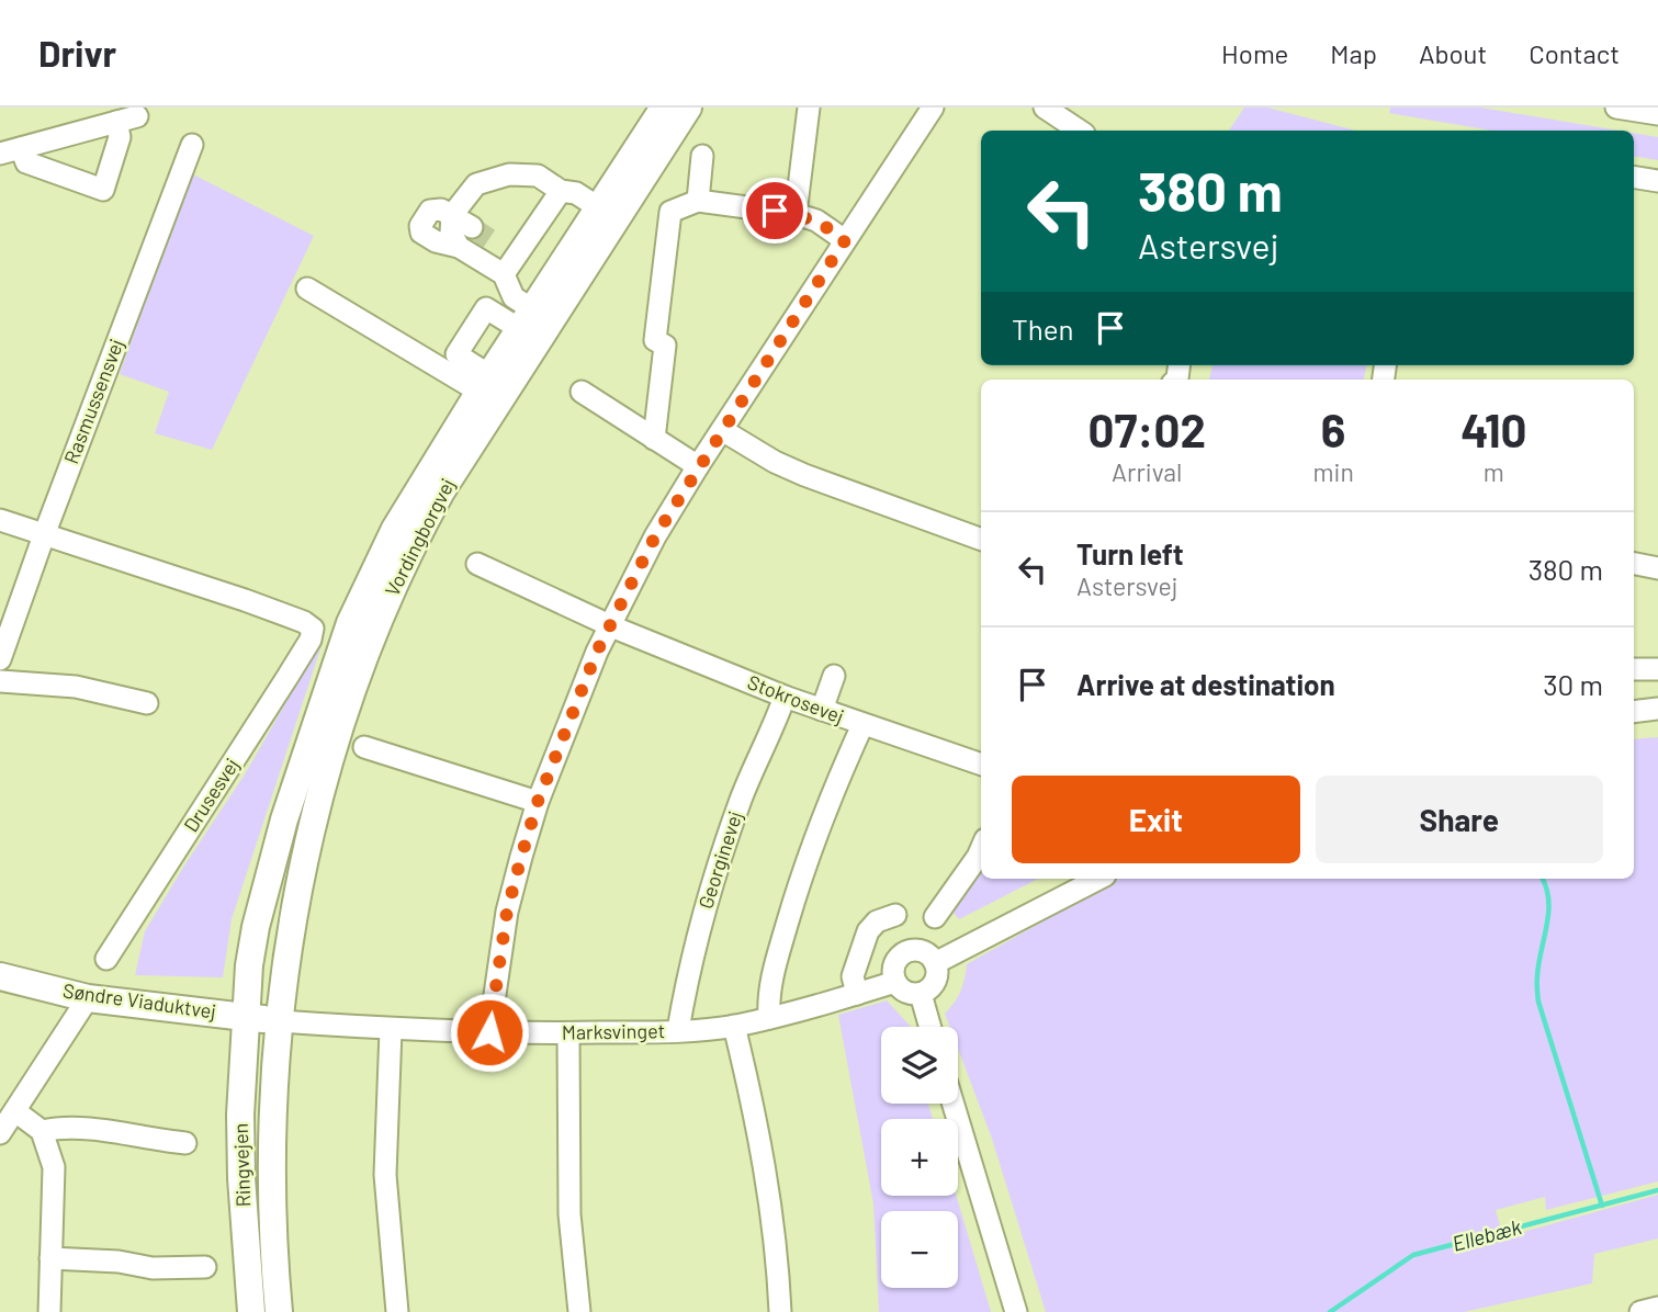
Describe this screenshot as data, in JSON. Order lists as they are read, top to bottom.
{
  "streets": {
    "main road": ["Vordingborgvej", "Søndre Viaduktvej", "Ringvejen"],
    "street": [
      "Rasmussensvej",
      "Stokrosevej",
      "Drusesvej",
      "Georginevej",
      "Marksvinget"
    ]
  },
  "crossings": [
    ["Rasmussensvej", "Drusesvej"],
    ["Vordingborgvej", "Søndre Viaduktvej"],
    ["Vordingborgvej", "Marksvinget"],
    ["Vordingborgvej", "Ringvejen"],
    ["Stokrosevej", "Georginevej"],
    ["Georginevej", "Marksvinget"],
    ["Søndre Viaduktvej", "Marksvinget"],
    ["Søndre Viaduktvej", "Ringvejen"],
    ["Marksvinget", "Ringvejen"]
  ],
  "water": ["Ellebæk"],
  "page": {
    "header": "Drivr",
    "nav": [
      "Home",
      "Map",
      "About",
      "Contact"
    ],
    "turn": ["380 m", "Astersvej"],
    "then": "Then",
    "eta": [
      "07:02",
      "Arrival",
      "6",
      "min",
      "410",
      "m"
    ],
    "list": [
      {
        "name": "Turn left",
        "note": "Astersvej",
        "value": "380 m"
      },
      {
        "name": "Arrive at destination",
        "value": "30 m"
      }
    ],
    "buttons": ["Exit", "Share"],
    "map_buttons": ["+", "−"]
  }
}
